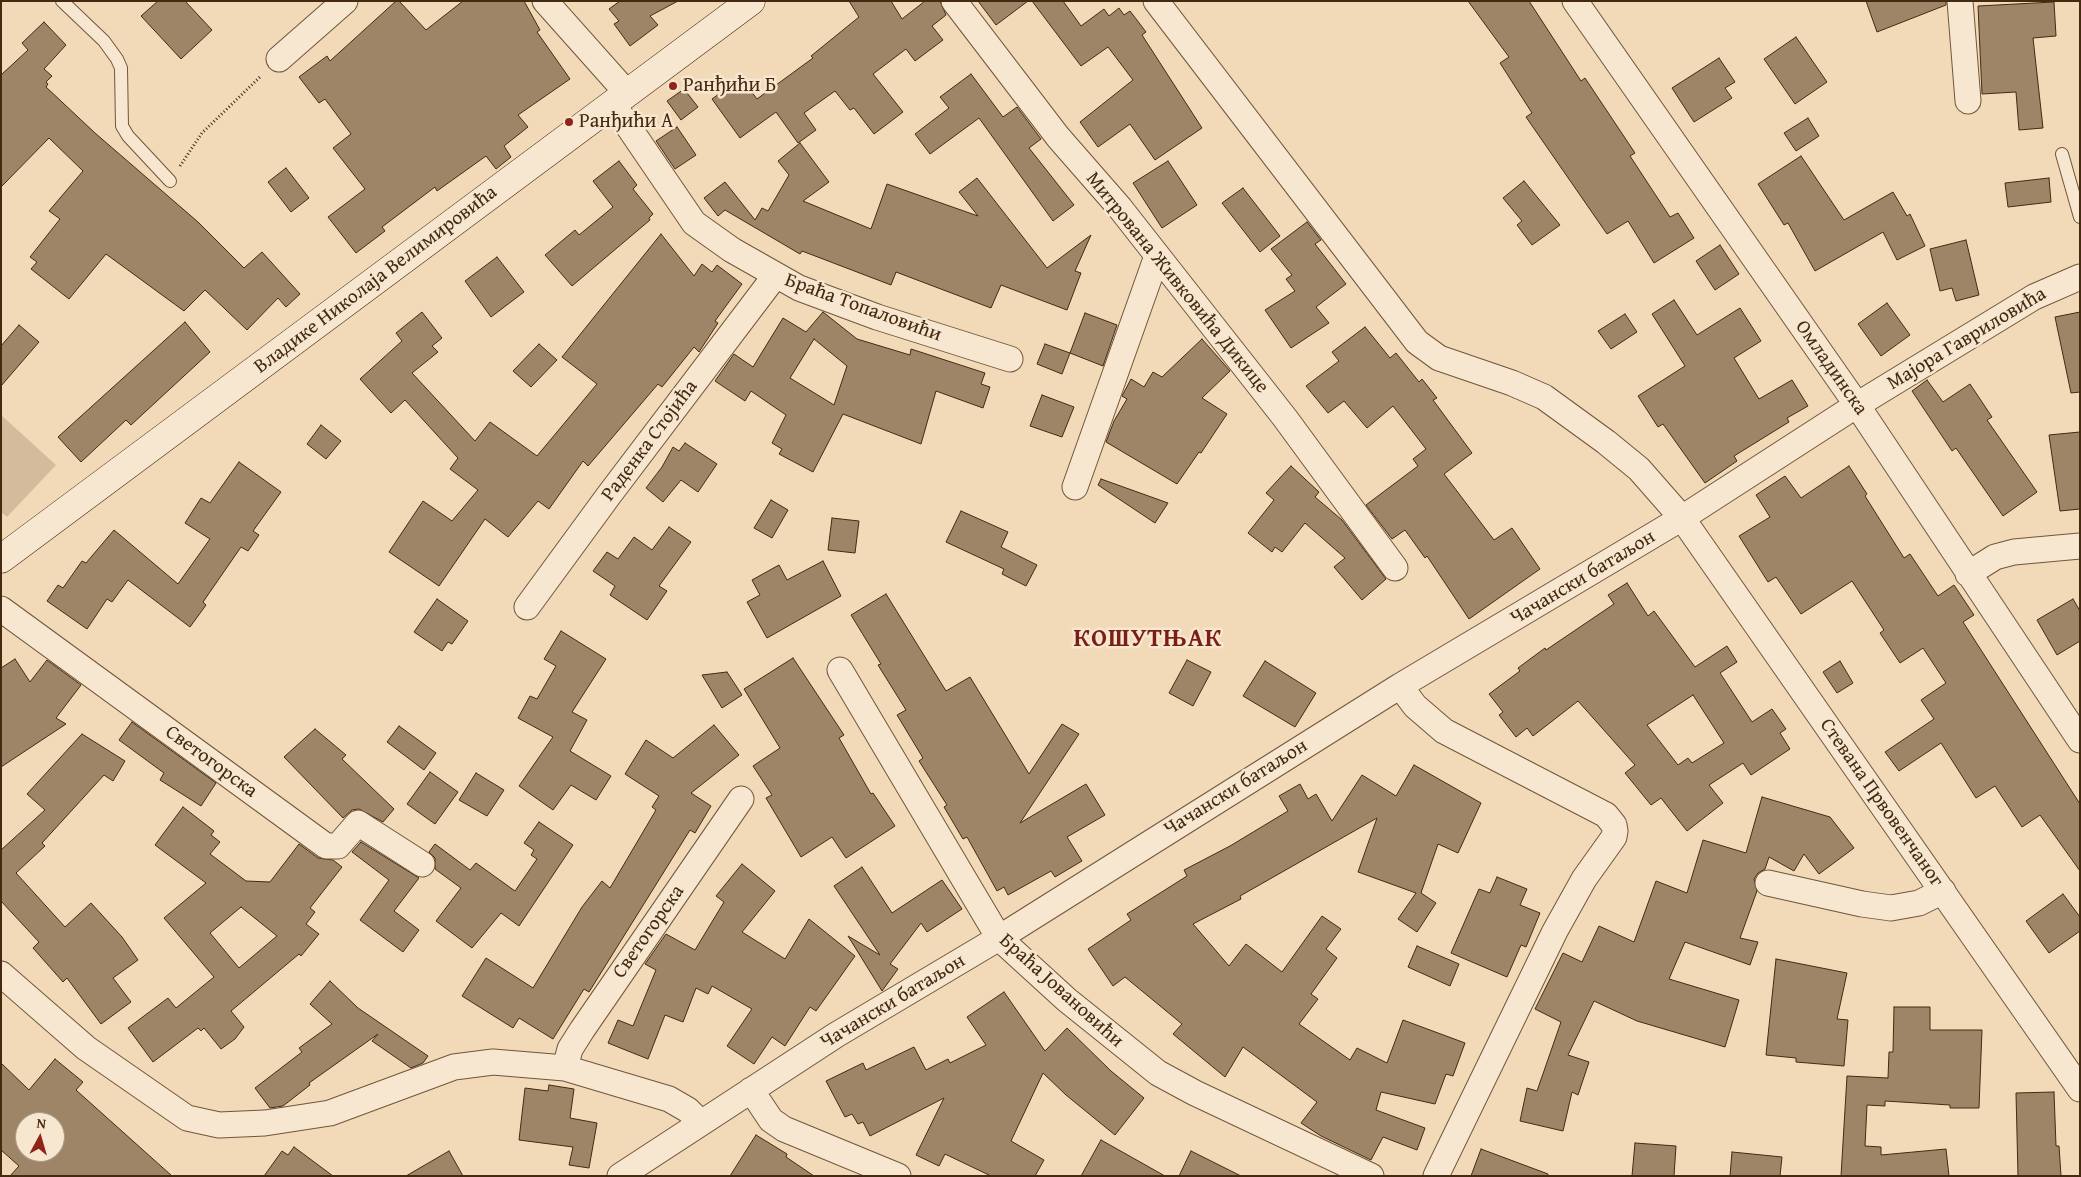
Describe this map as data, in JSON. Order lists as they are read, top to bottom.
{
  "streets": {
    "street": [
      "Владике Николаја Велимировића",
      "Митрована Живковића Дикице",
      "Браћа Топаловићи",
      "Мајора Гавриловића",
      "Омладинска",
      "Раденка Стојића",
      "Чачански батаљон",
      "Светогорска",
      "Стевана Првовенчаног",
      "Браћа Јовановићи"
    ]
  },
  "crossings": [
    ["Владике Николаја Велимировића", "Браћа Топаловићи"],
    ["Браћа Топаловићи", "Раденка Стојића"],
    ["Мајора Гавриловића", "Омладинска"],
    ["Мајора Гавриловића", "Чачански батаљон"],
    ["Омладинска", "Чачански батаљон"],
    ["Чачански батаљон", "Стевана Првовенчаног"],
    ["Чачански батаљон", "Браћа Јовановићи"]
  ],
  "districts": ["КОШУТЊАК"],
  "places": ["Ранђићи Б", "Ранђићи А"],
  "north": "top"
}
